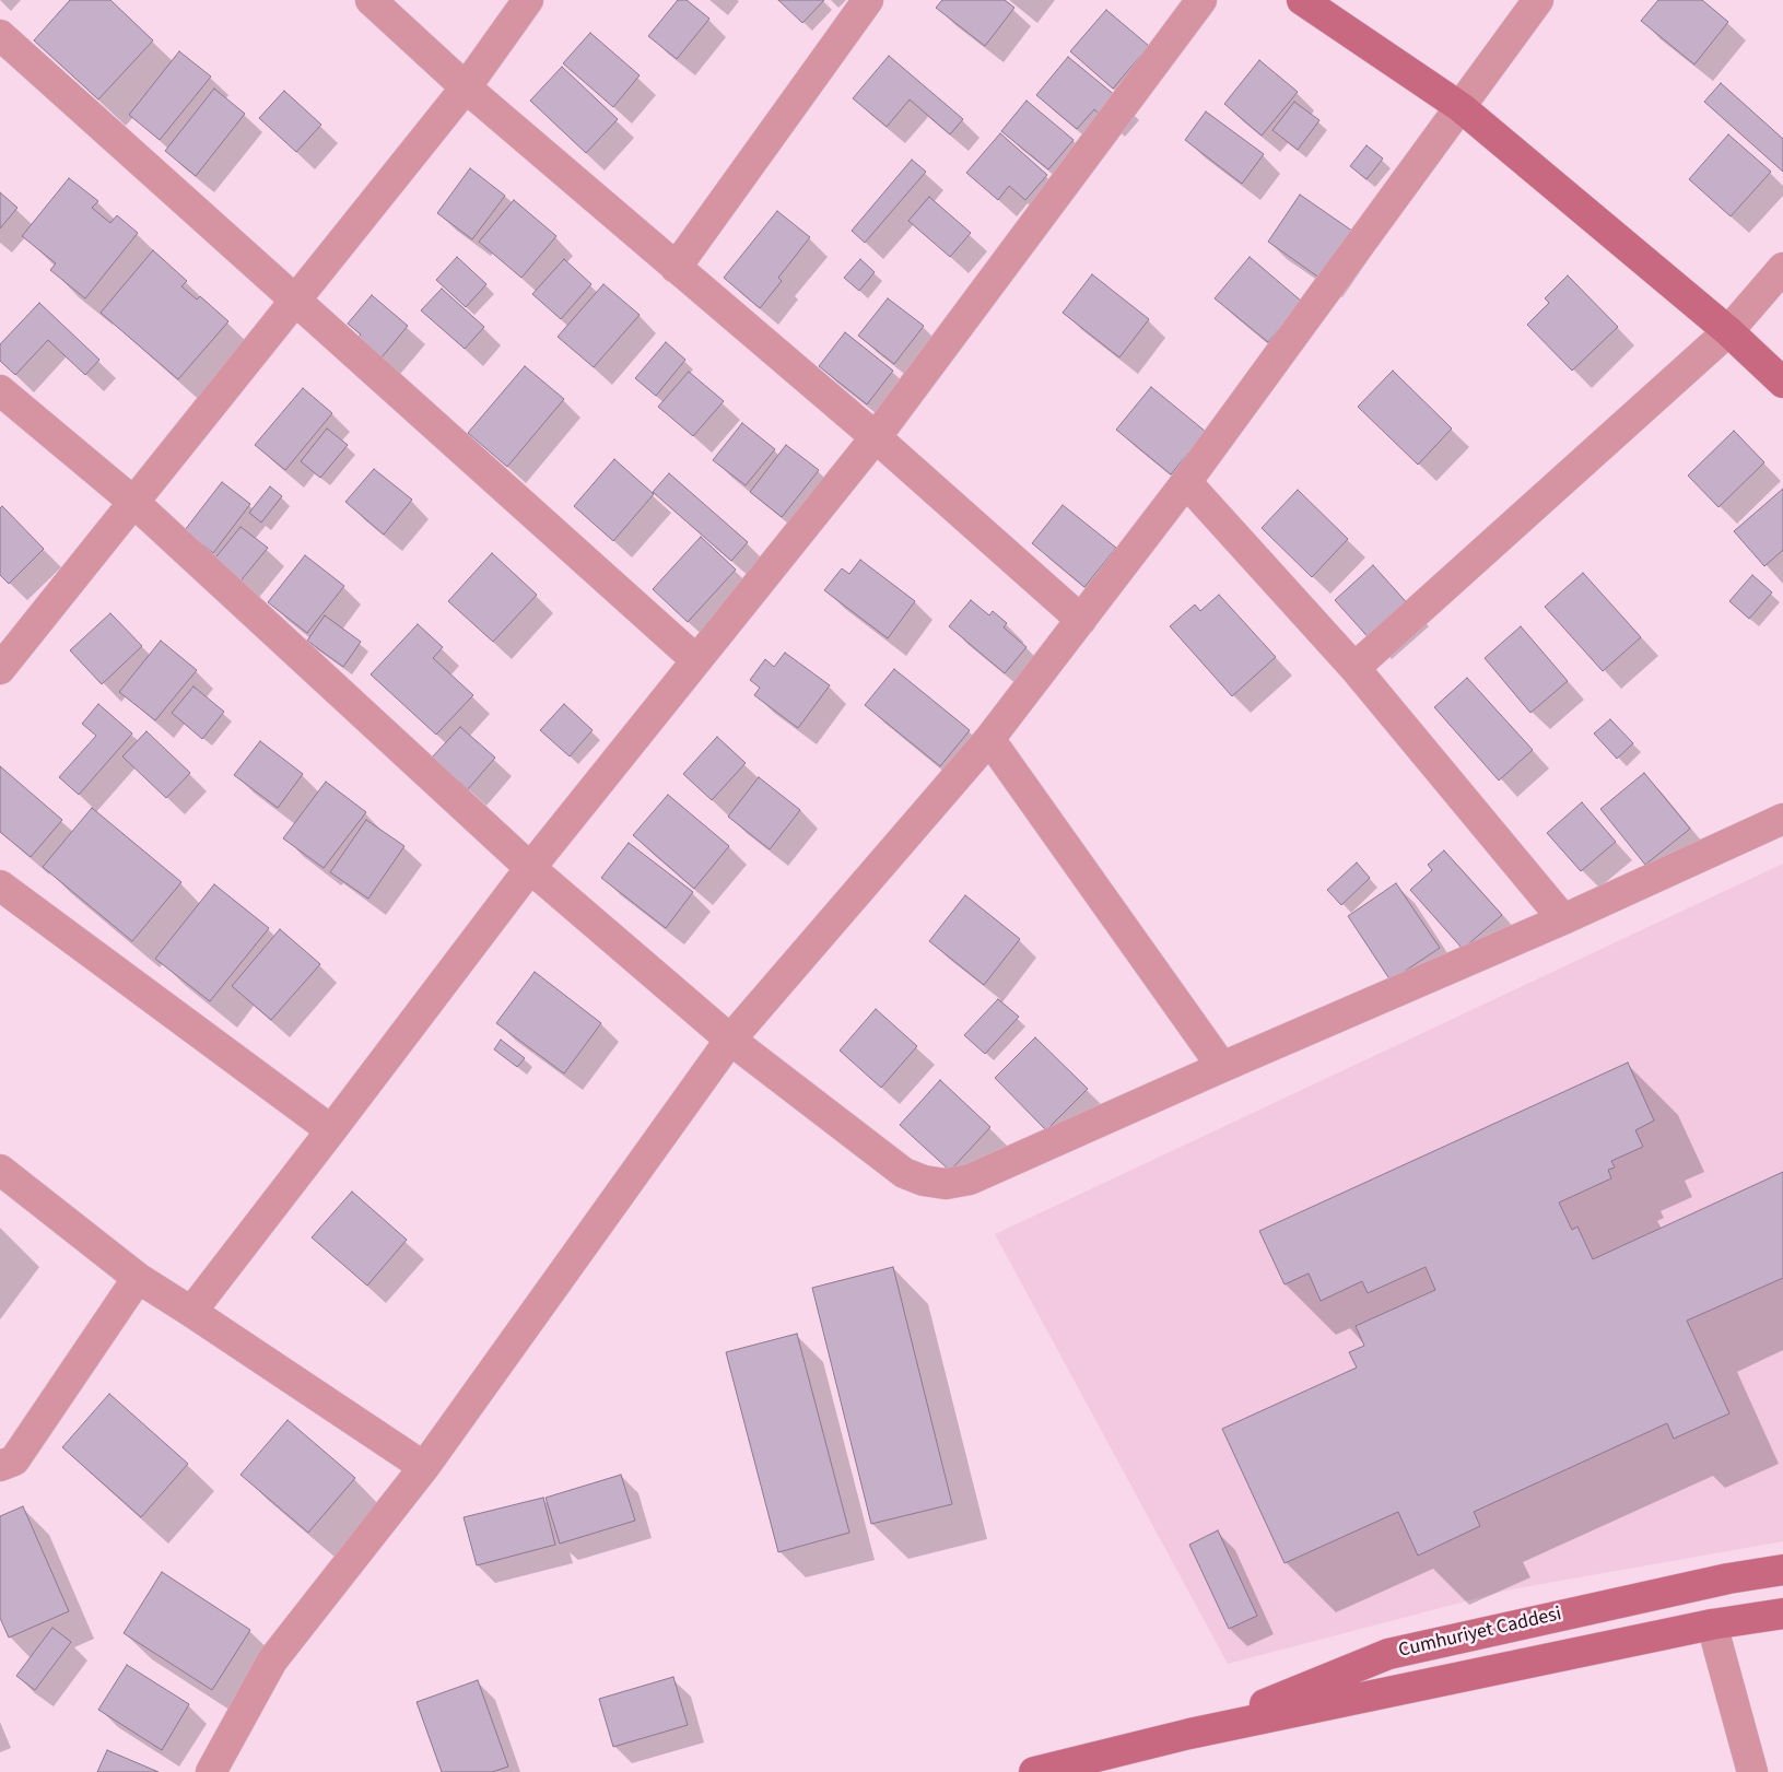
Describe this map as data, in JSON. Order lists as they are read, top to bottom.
{
  "streets": {
    "main road": ["Cumhuriyet Caddesi"]
  }
}
